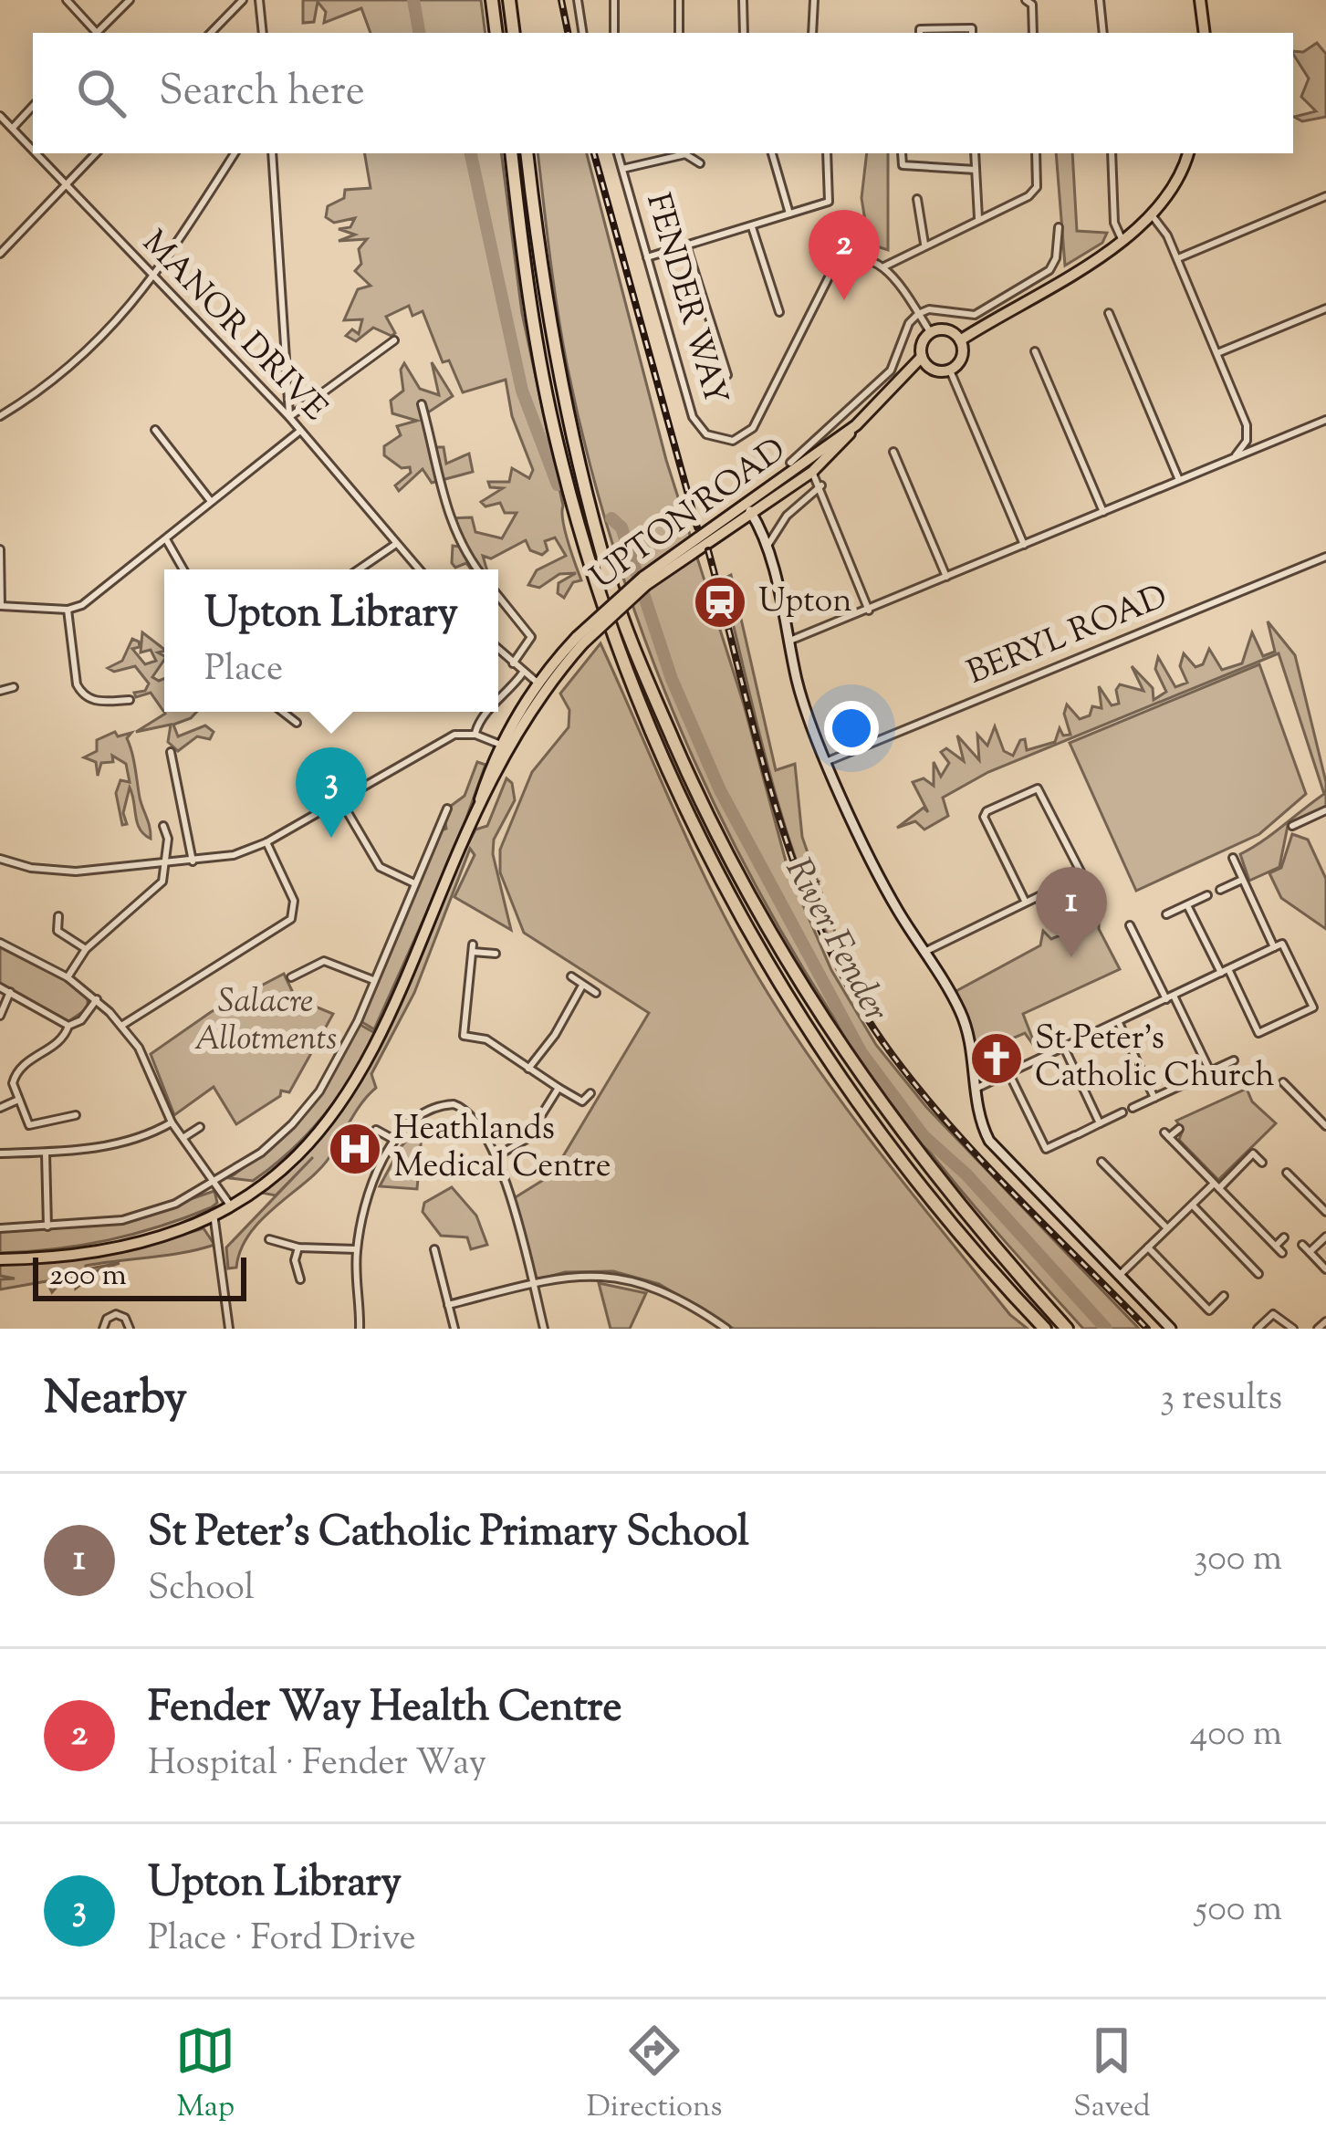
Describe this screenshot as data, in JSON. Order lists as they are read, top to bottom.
{
  "streets": {
    "main road": ["UPTON ROAD"],
    "street": ["FENDER WAY", "MANOR DRIVE", "BERYL ROAD"]
  },
  "water": ["River Fender"],
  "parks": ["Salacre Allotments"],
  "places": {
    "station": ["Upton"],
    "church": ["St Peter's Catholic Church"],
    "hospital": ["Heathlands Medical Centre"]
  },
  "scale_bar": "200 m",
  "page": {
    "search": "Search here",
    "pins": ["2", "3", "1"],
    "popup": ["Upton Library", "Place"],
    "scale": "200 m",
    "heading": ["Nearby", "3 results"],
    "list": [
      {
        "mark": "1",
        "name": "St Peter's Catholic Primary School",
        "note": "School",
        "value": "300 m"
      },
      {
        "mark": "2",
        "name": "Fender Way Health Centre",
        "note": "Hospital · Fender Way",
        "value": "400 m"
      },
      {
        "mark": "3",
        "name": "Upton Library",
        "note": "Place · Ford Drive",
        "value": "500 m"
      }
    ],
    "nav": ["Map", "Directions", "Saved"]
  }
}
